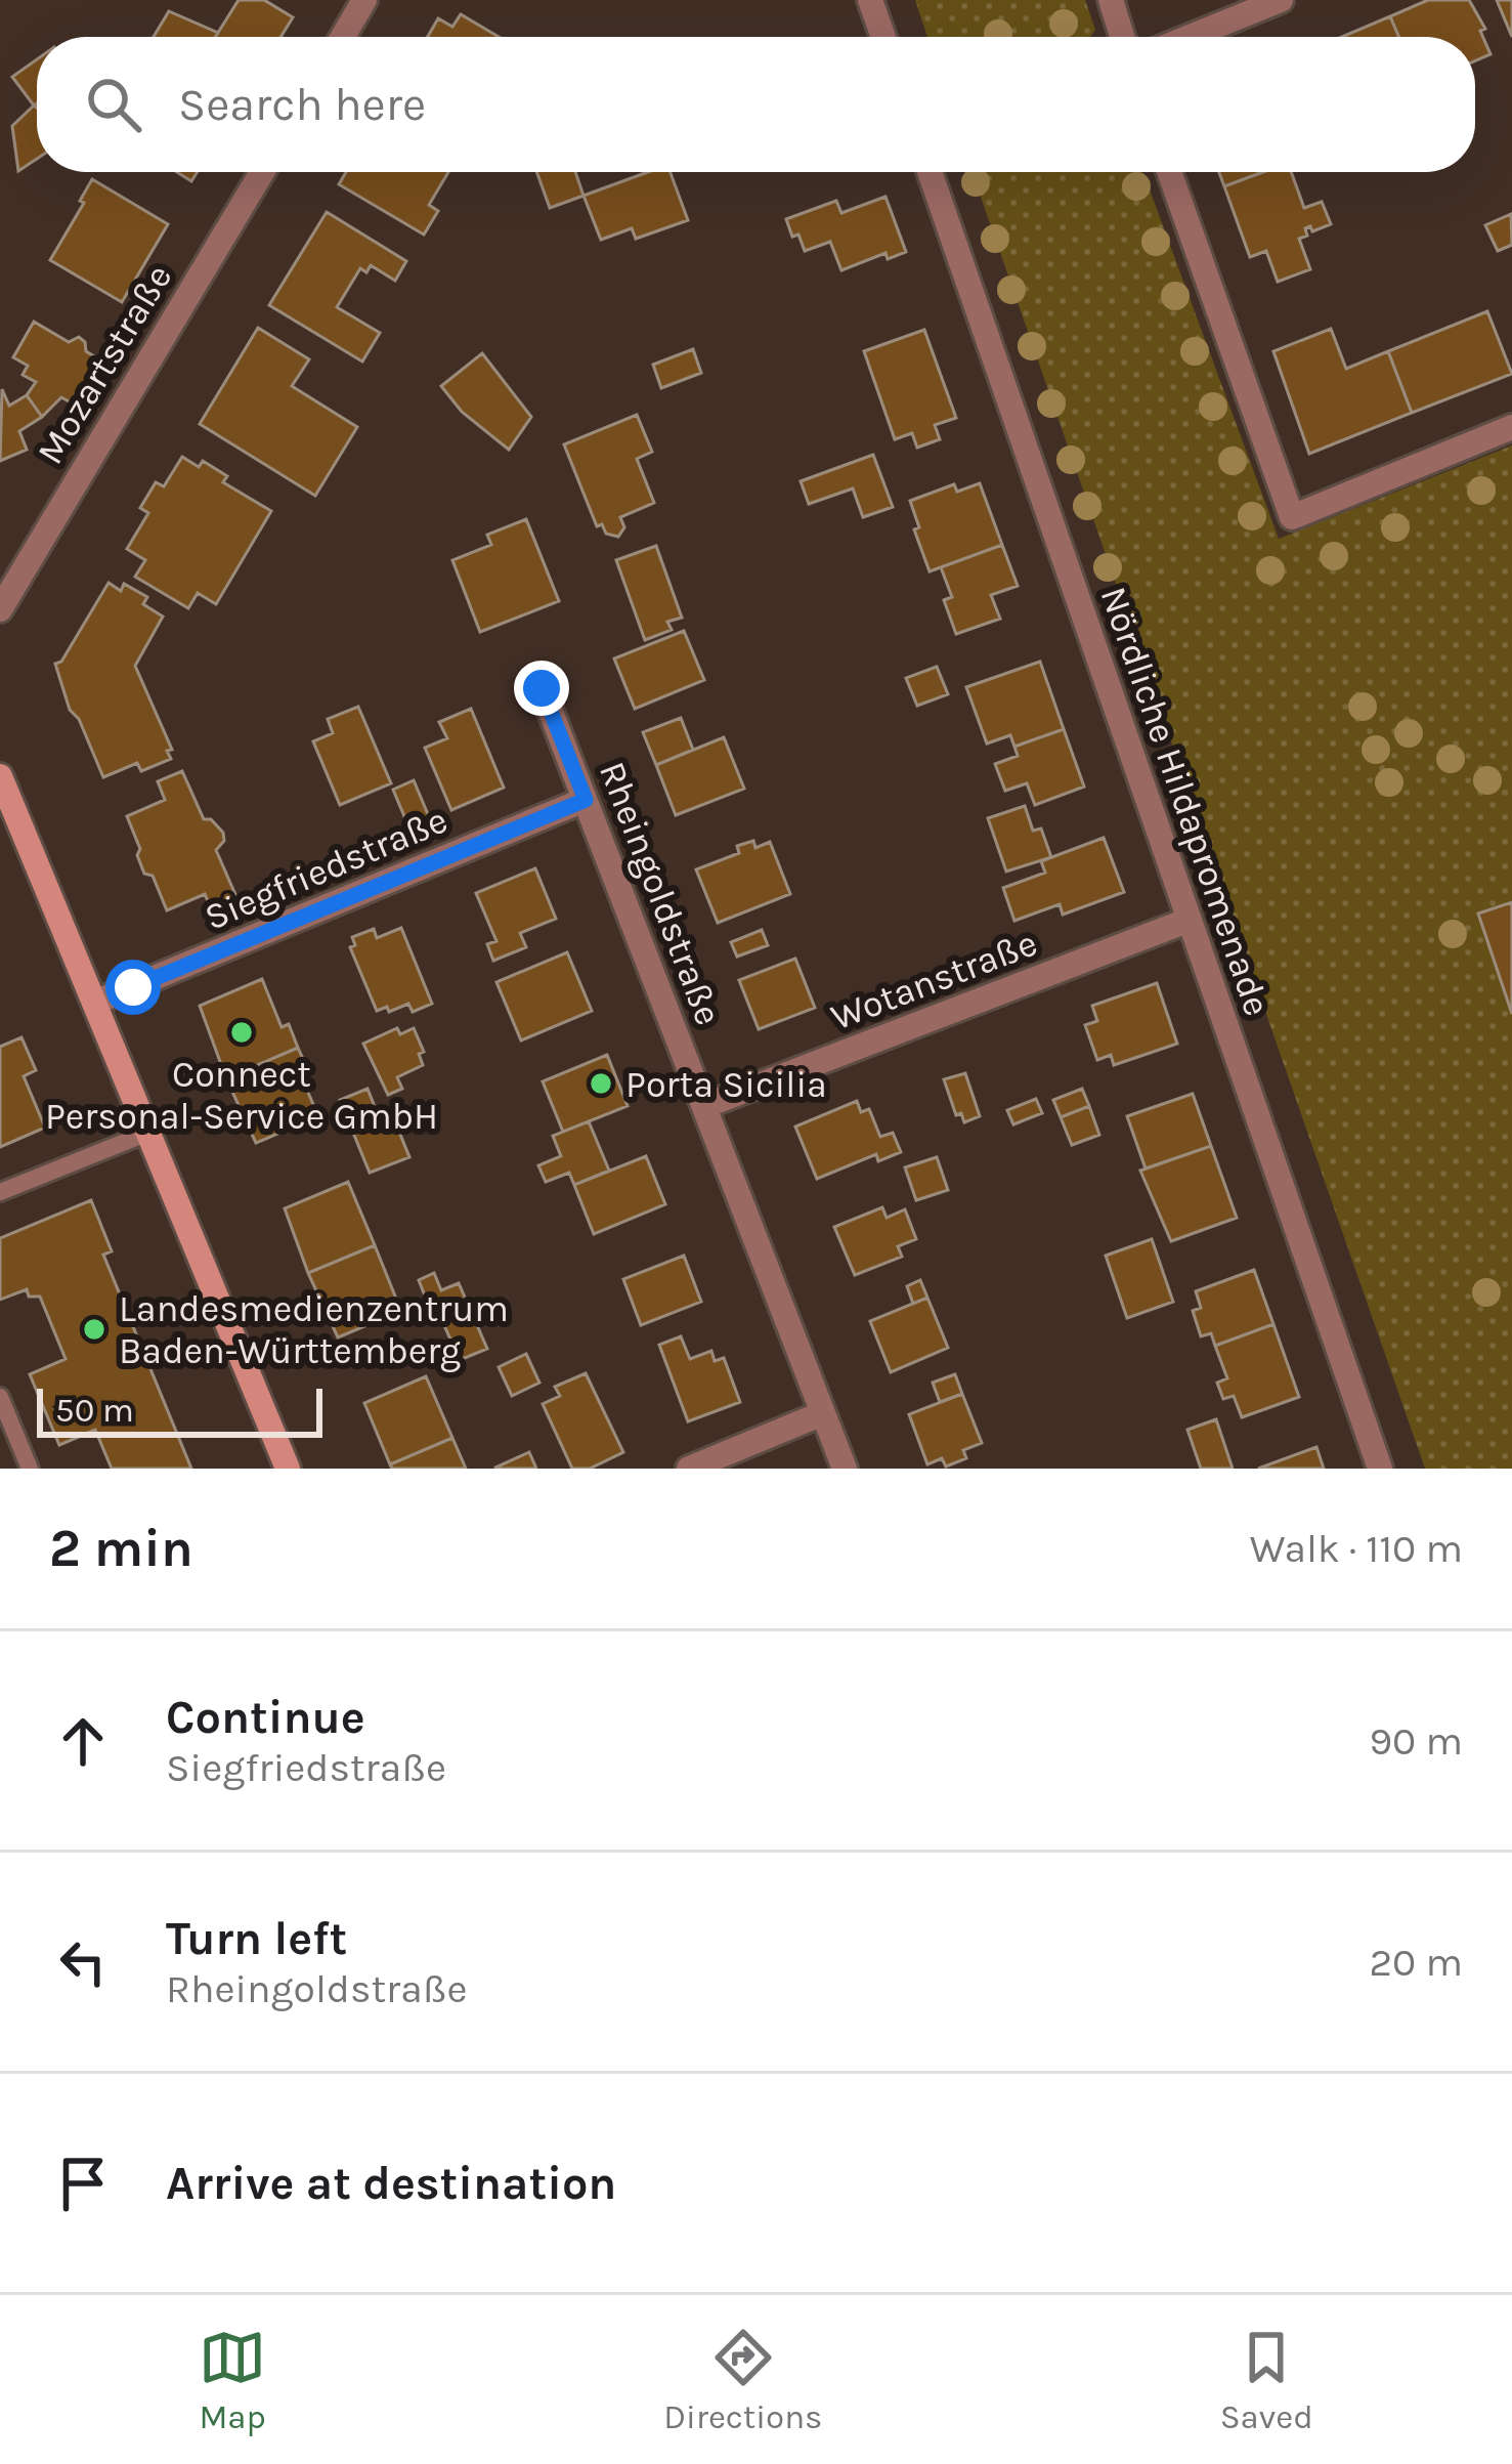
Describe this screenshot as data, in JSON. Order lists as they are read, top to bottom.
{
  "streets": {
    "street": [
      "Mozartstraße",
      "Nördliche Hildapromenade",
      "Siegfriedstraße",
      "Rheingoldstraße",
      "Wotanstraße"
    ]
  },
  "crossings": [
    ["Nördliche Hildapromenade", "Wotanstraße"],
    ["Siegfriedstraße", "Rheingoldstraße"],
    ["Rheingoldstraße", "Wotanstraße"]
  ],
  "places": ["Connect Personal-Service GmbH", "Porta Sicilia", "Landesmedienzentrum Baden-Württemberg"],
  "scale_bar": "50 m",
  "page": {
    "search": "Search here",
    "scale": "50 m",
    "heading": ["2 min", "Walk · 110 m"],
    "list": [
      ["Continue", "Siegfriedstraße", "90 m"],
      ["Turn left", "Rheingoldstraße", "20 m"],
      "Arrive at destination"
    ],
    "nav": ["Map", "Directions", "Saved"]
  }
}
